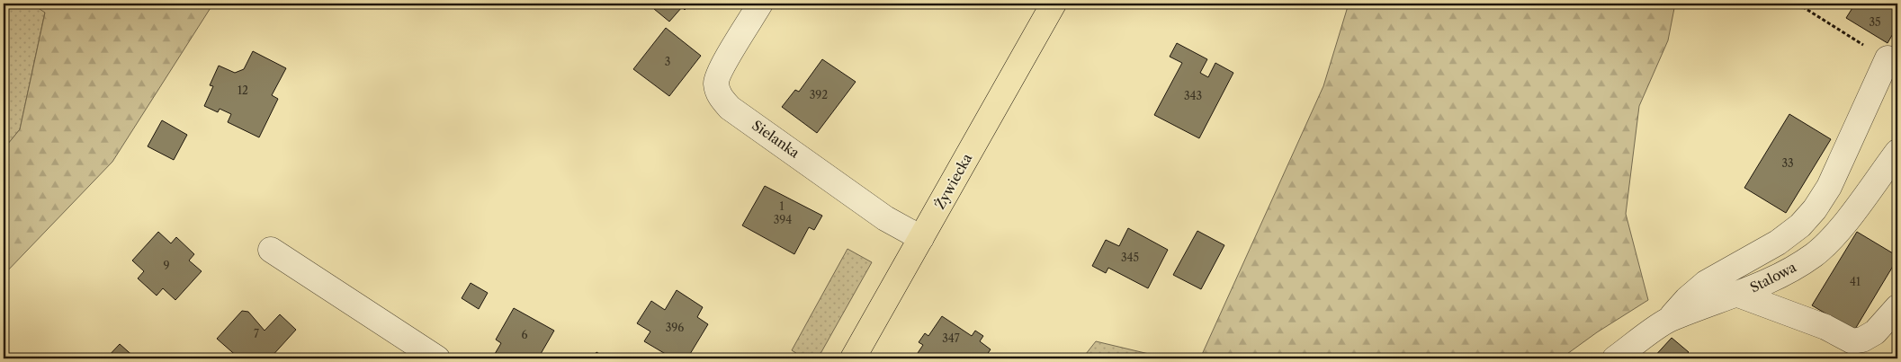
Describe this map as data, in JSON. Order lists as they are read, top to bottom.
{
  "streets": {
    "main road": ["Żywiecka"],
    "street": ["Sielanka", "Stalowa"]
  },
  "crossings": [
    ["Sielanka", "Żywiecka"]
  ],
  "house_numbers": [
    "35",
    "3",
    "12",
    "392",
    "343",
    "33",
    "1",
    "394",
    "345",
    "9",
    "41",
    "396",
    "7",
    "6",
    "347"
  ]
}
